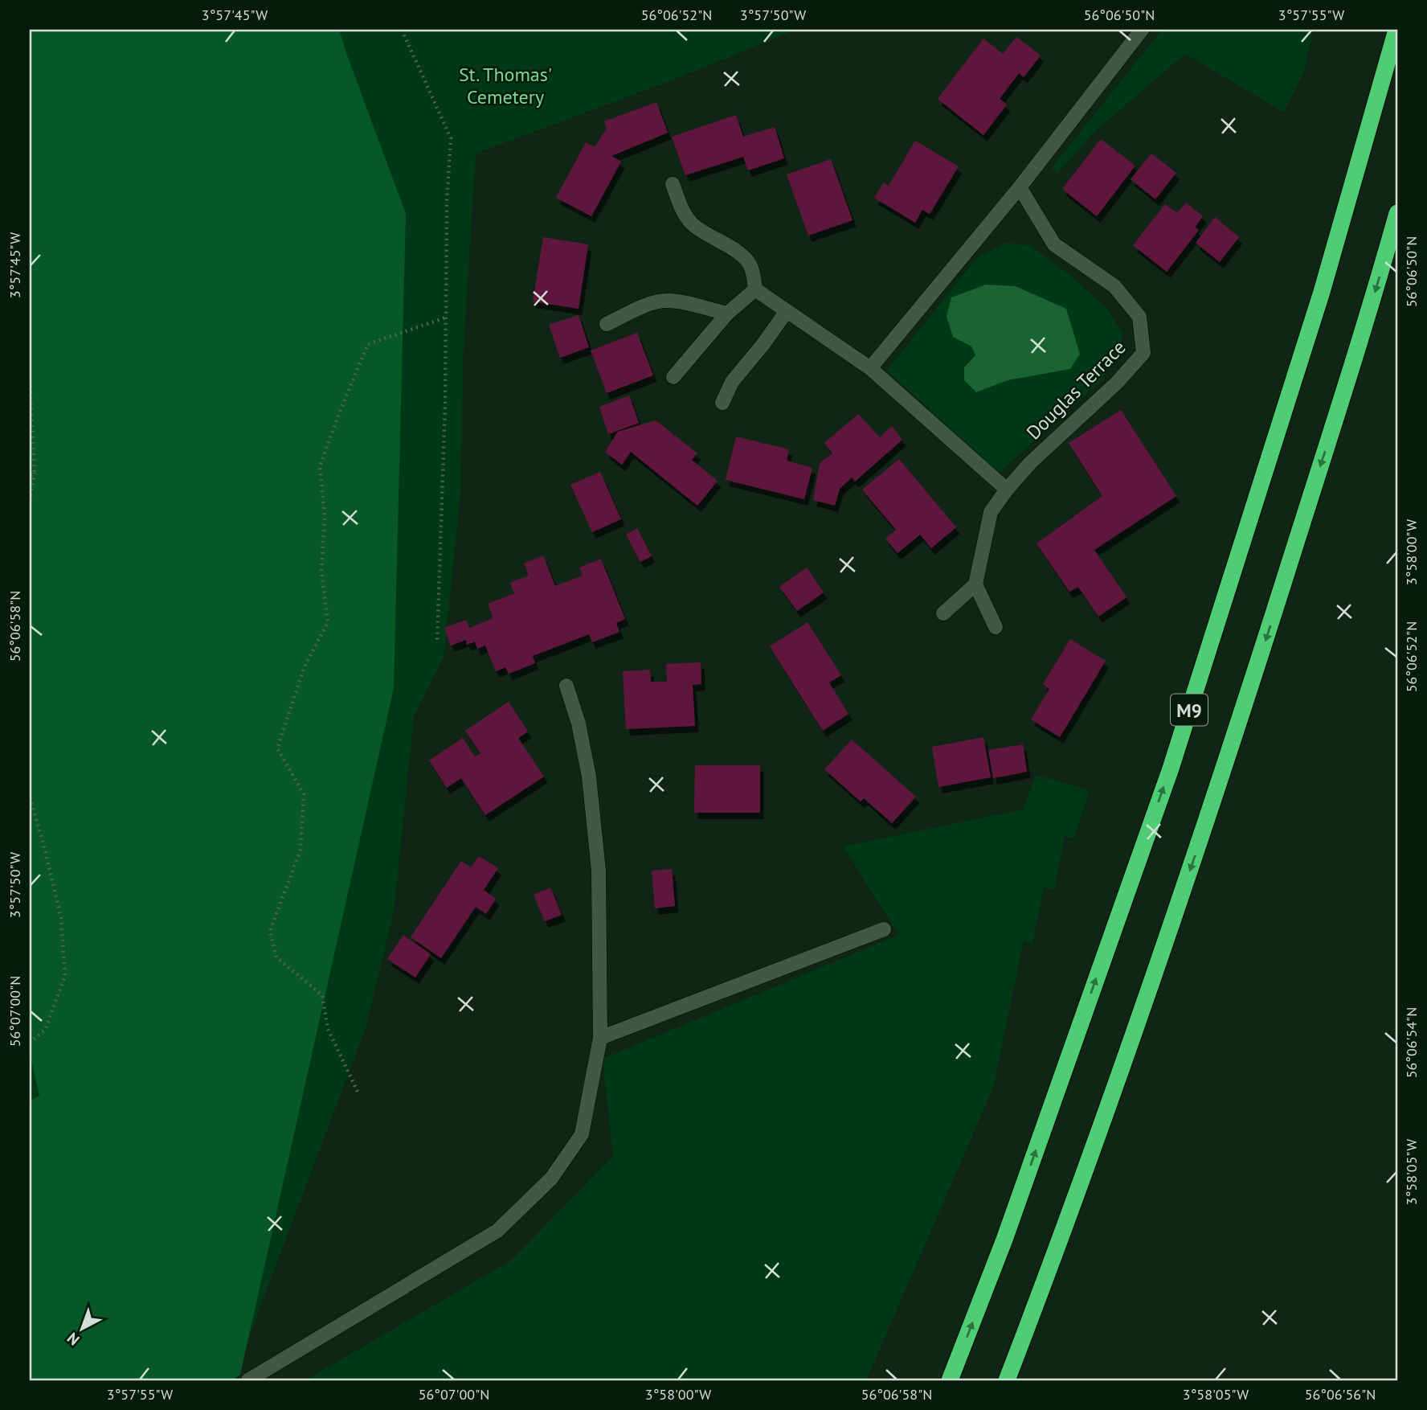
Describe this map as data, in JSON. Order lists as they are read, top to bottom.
{
  "streets": {
    "highway": ["M9"],
    "street": ["Douglas Terrace"]
  },
  "parks": ["St. Thomas' Cemetery"],
  "north": "bottom left",
  "coordinates": [
    "3°57'45\"W",
    "56°06'52\"N",
    "3°57'50\"W",
    "56°06'50\"N",
    "3°57'55\"W",
    "3°58'00\"W",
    "56°06'58\"N",
    "56°07'00\"N",
    "56°06'54\"N",
    "3°58'05\"W",
    "56°06'56\"N"
  ]
}
